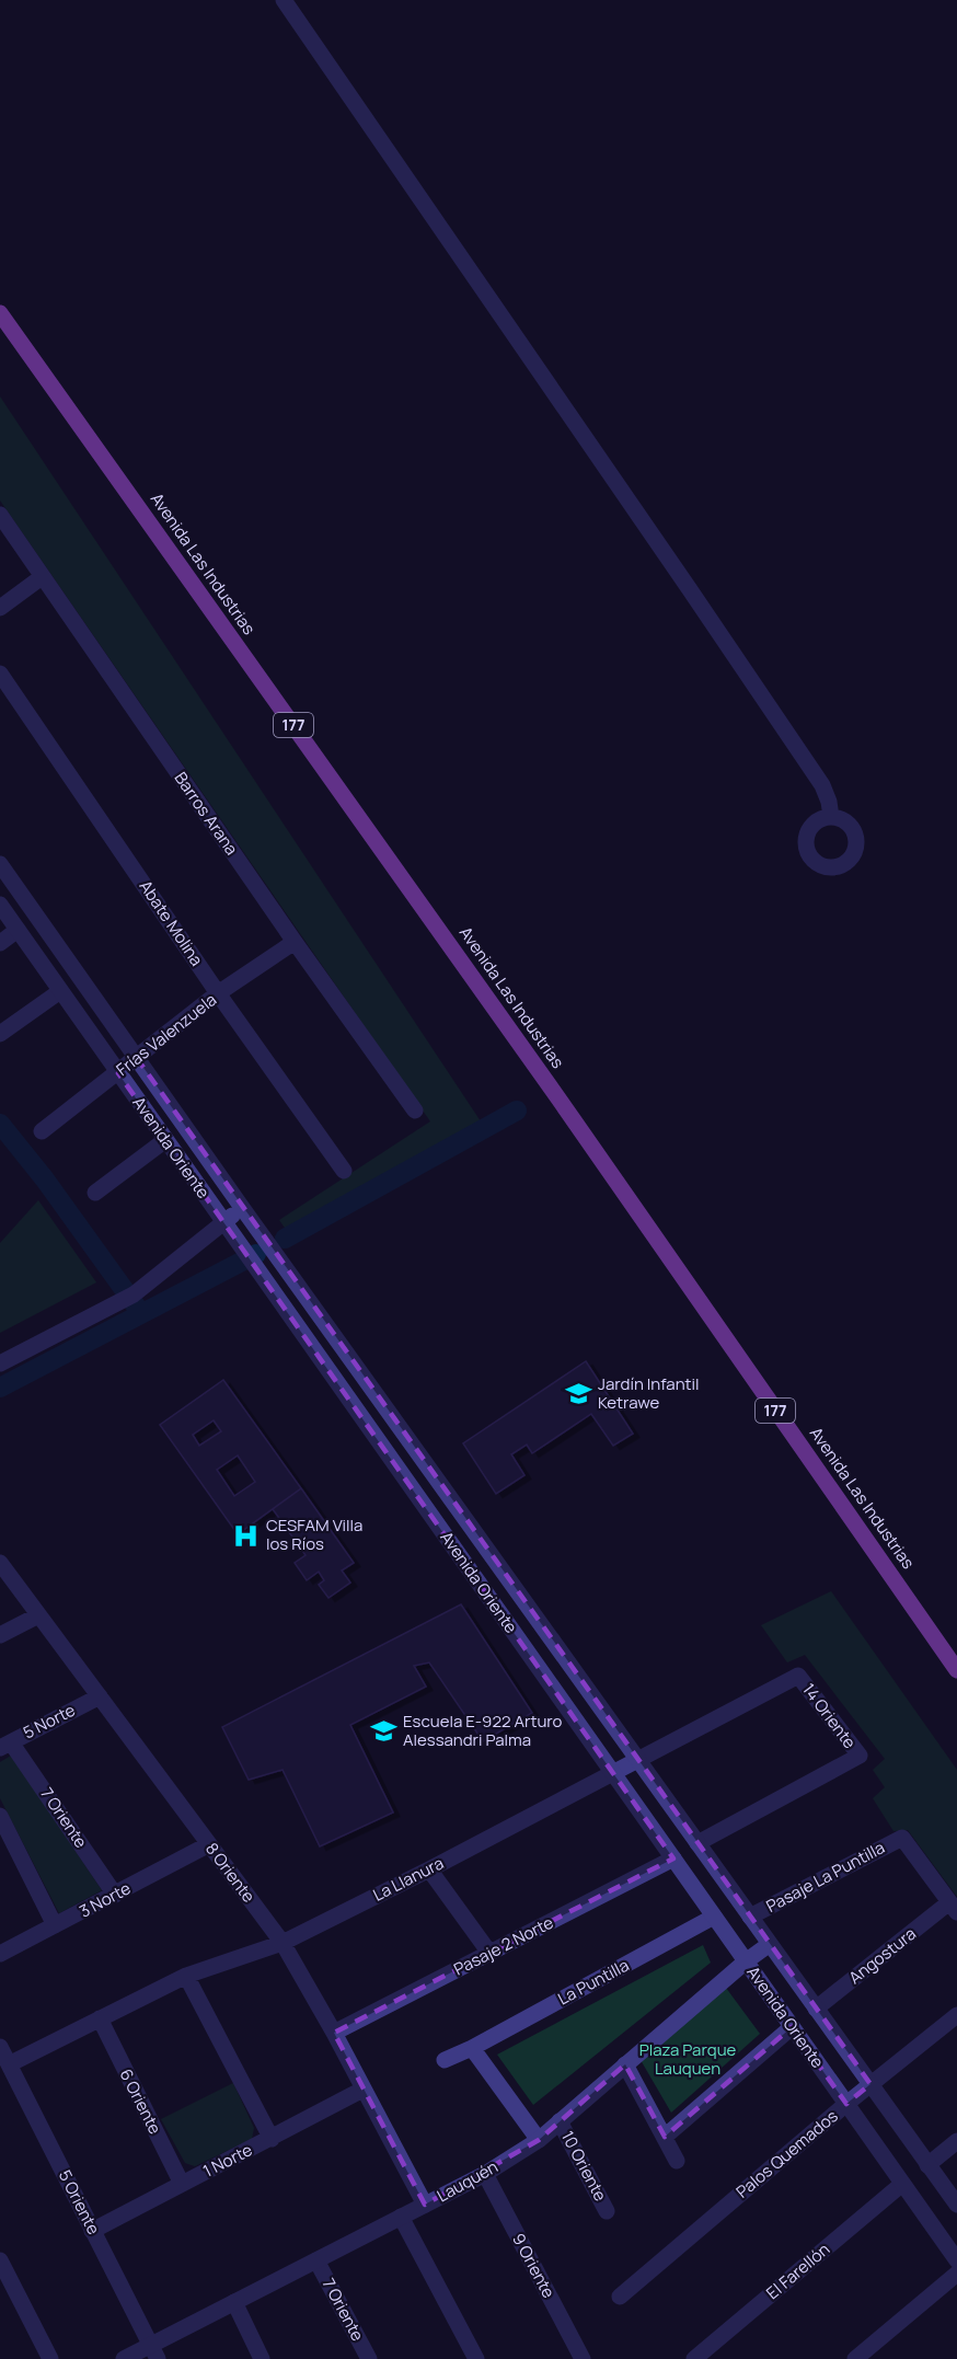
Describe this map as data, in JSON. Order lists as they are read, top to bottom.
{
  "streets": {
    "main road": ["Avenida Las Industrias", "177"],
    "street": [
      "Barros Arana",
      "Abate Molina",
      "Frías Valenzuela",
      "Avenida Oriente",
      "14 Oriente",
      "5 Norte",
      "7 Oriente",
      "8 Oriente",
      "Pasaje La Puntilla",
      "La Llanura",
      "3 Norte",
      "Pasaje 2 Norte",
      "Angostura",
      "La Puntilla",
      "6 Oriente",
      "Palos Quemados",
      "1 Norte",
      "10 Oriente",
      "Lauquén",
      "5 Oriente",
      "9 Oriente",
      "El Farellón"
    ]
  },
  "crossings": [
    ["Barros Arana", "Frías Valenzuela"],
    ["Abate Molina", "Frías Valenzuela"],
    ["Frías Valenzuela", "Avenida Oriente"],
    ["Avenida Oriente", "14 Oriente"],
    ["Avenida Oriente", "Pasaje La Puntilla"],
    ["Avenida Oriente", "La Llanura"],
    ["Avenida Oriente", "Pasaje 2 Norte"],
    ["Avenida Oriente", "Angostura"],
    ["Avenida Oriente", "La Puntilla"],
    ["Avenida Oriente", "Palos Quemados"],
    ["Avenida Oriente", "Lauquén"],
    ["Avenida Oriente", "El Farellón"],
    ["14 Oriente", "La Llanura"],
    ["5 Norte", "7 Oriente"],
    ["5 Norte", "8 Oriente"],
    ["7 Oriente", "3 Norte"],
    ["7 Oriente", "Lauquén"],
    ["8 Oriente", "La Llanura"],
    ["8 Oriente", "3 Norte"],
    ["8 Oriente", "Pasaje 2 Norte"],
    ["8 Oriente", "1 Norte"],
    ["8 Oriente", "Lauquén"],
    ["Pasaje La Puntilla", "Angostura"],
    ["La Llanura", "6 Oriente"],
    ["La Llanura", "5 Oriente"],
    ["6 Oriente", "1 Norte"],
    ["1 Norte", "5 Oriente"],
    ["10 Oriente", "Lauquén"],
    ["Lauquén", "5 Oriente"],
    ["Lauquén", "9 Oriente"]
  ],
  "parks": ["Plaza Parque Lauquen"],
  "places": {
    "school or university": ["Jardín Infantil Ketrawe", "Escuela E-922 Arturo Alessandri Palma"],
    "hospital": ["CESFAM Villa los Ríos"]
  }
}
